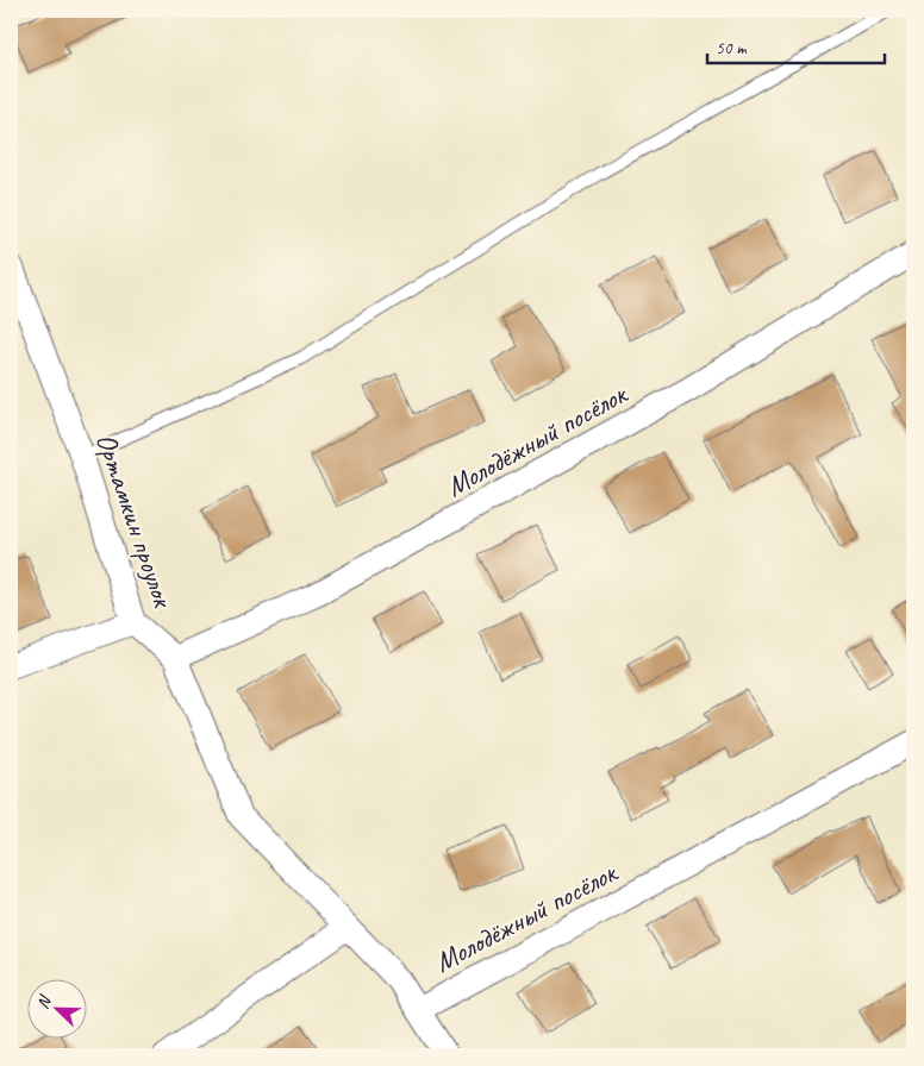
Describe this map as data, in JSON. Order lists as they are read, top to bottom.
{
  "streets": {
    "street": ["Молодёжный посёлок", "Ортамкин проулок"]
  },
  "crossings": [
    ["Молодёжный посёлок", "Ортамкин проулок"]
  ],
  "scale_bar": "50 m",
  "north": "top left"
}
